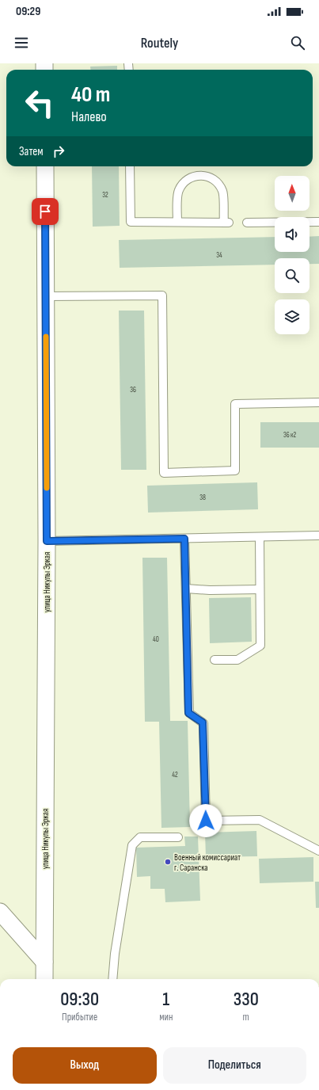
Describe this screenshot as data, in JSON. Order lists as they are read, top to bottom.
{
  "streets": {
    "street": ["улица Никулы Эркая"]
  },
  "places": ["Военный комиссариат г. Саранска"],
  "house_numbers": [
    "32",
    "34",
    "36",
    "36 к2",
    "38",
    "40",
    "42"
  ],
  "north": "top",
  "page": {
    "status": "09:29",
    "header": "Routely",
    "turn": ["40 m", "Налево"],
    "then": "Затем",
    "eta": [
      "09:30",
      "Прибытие",
      "1",
      "мин",
      "330",
      "m"
    ],
    "buttons": ["Выход", "Поделиться"]
  }
}
